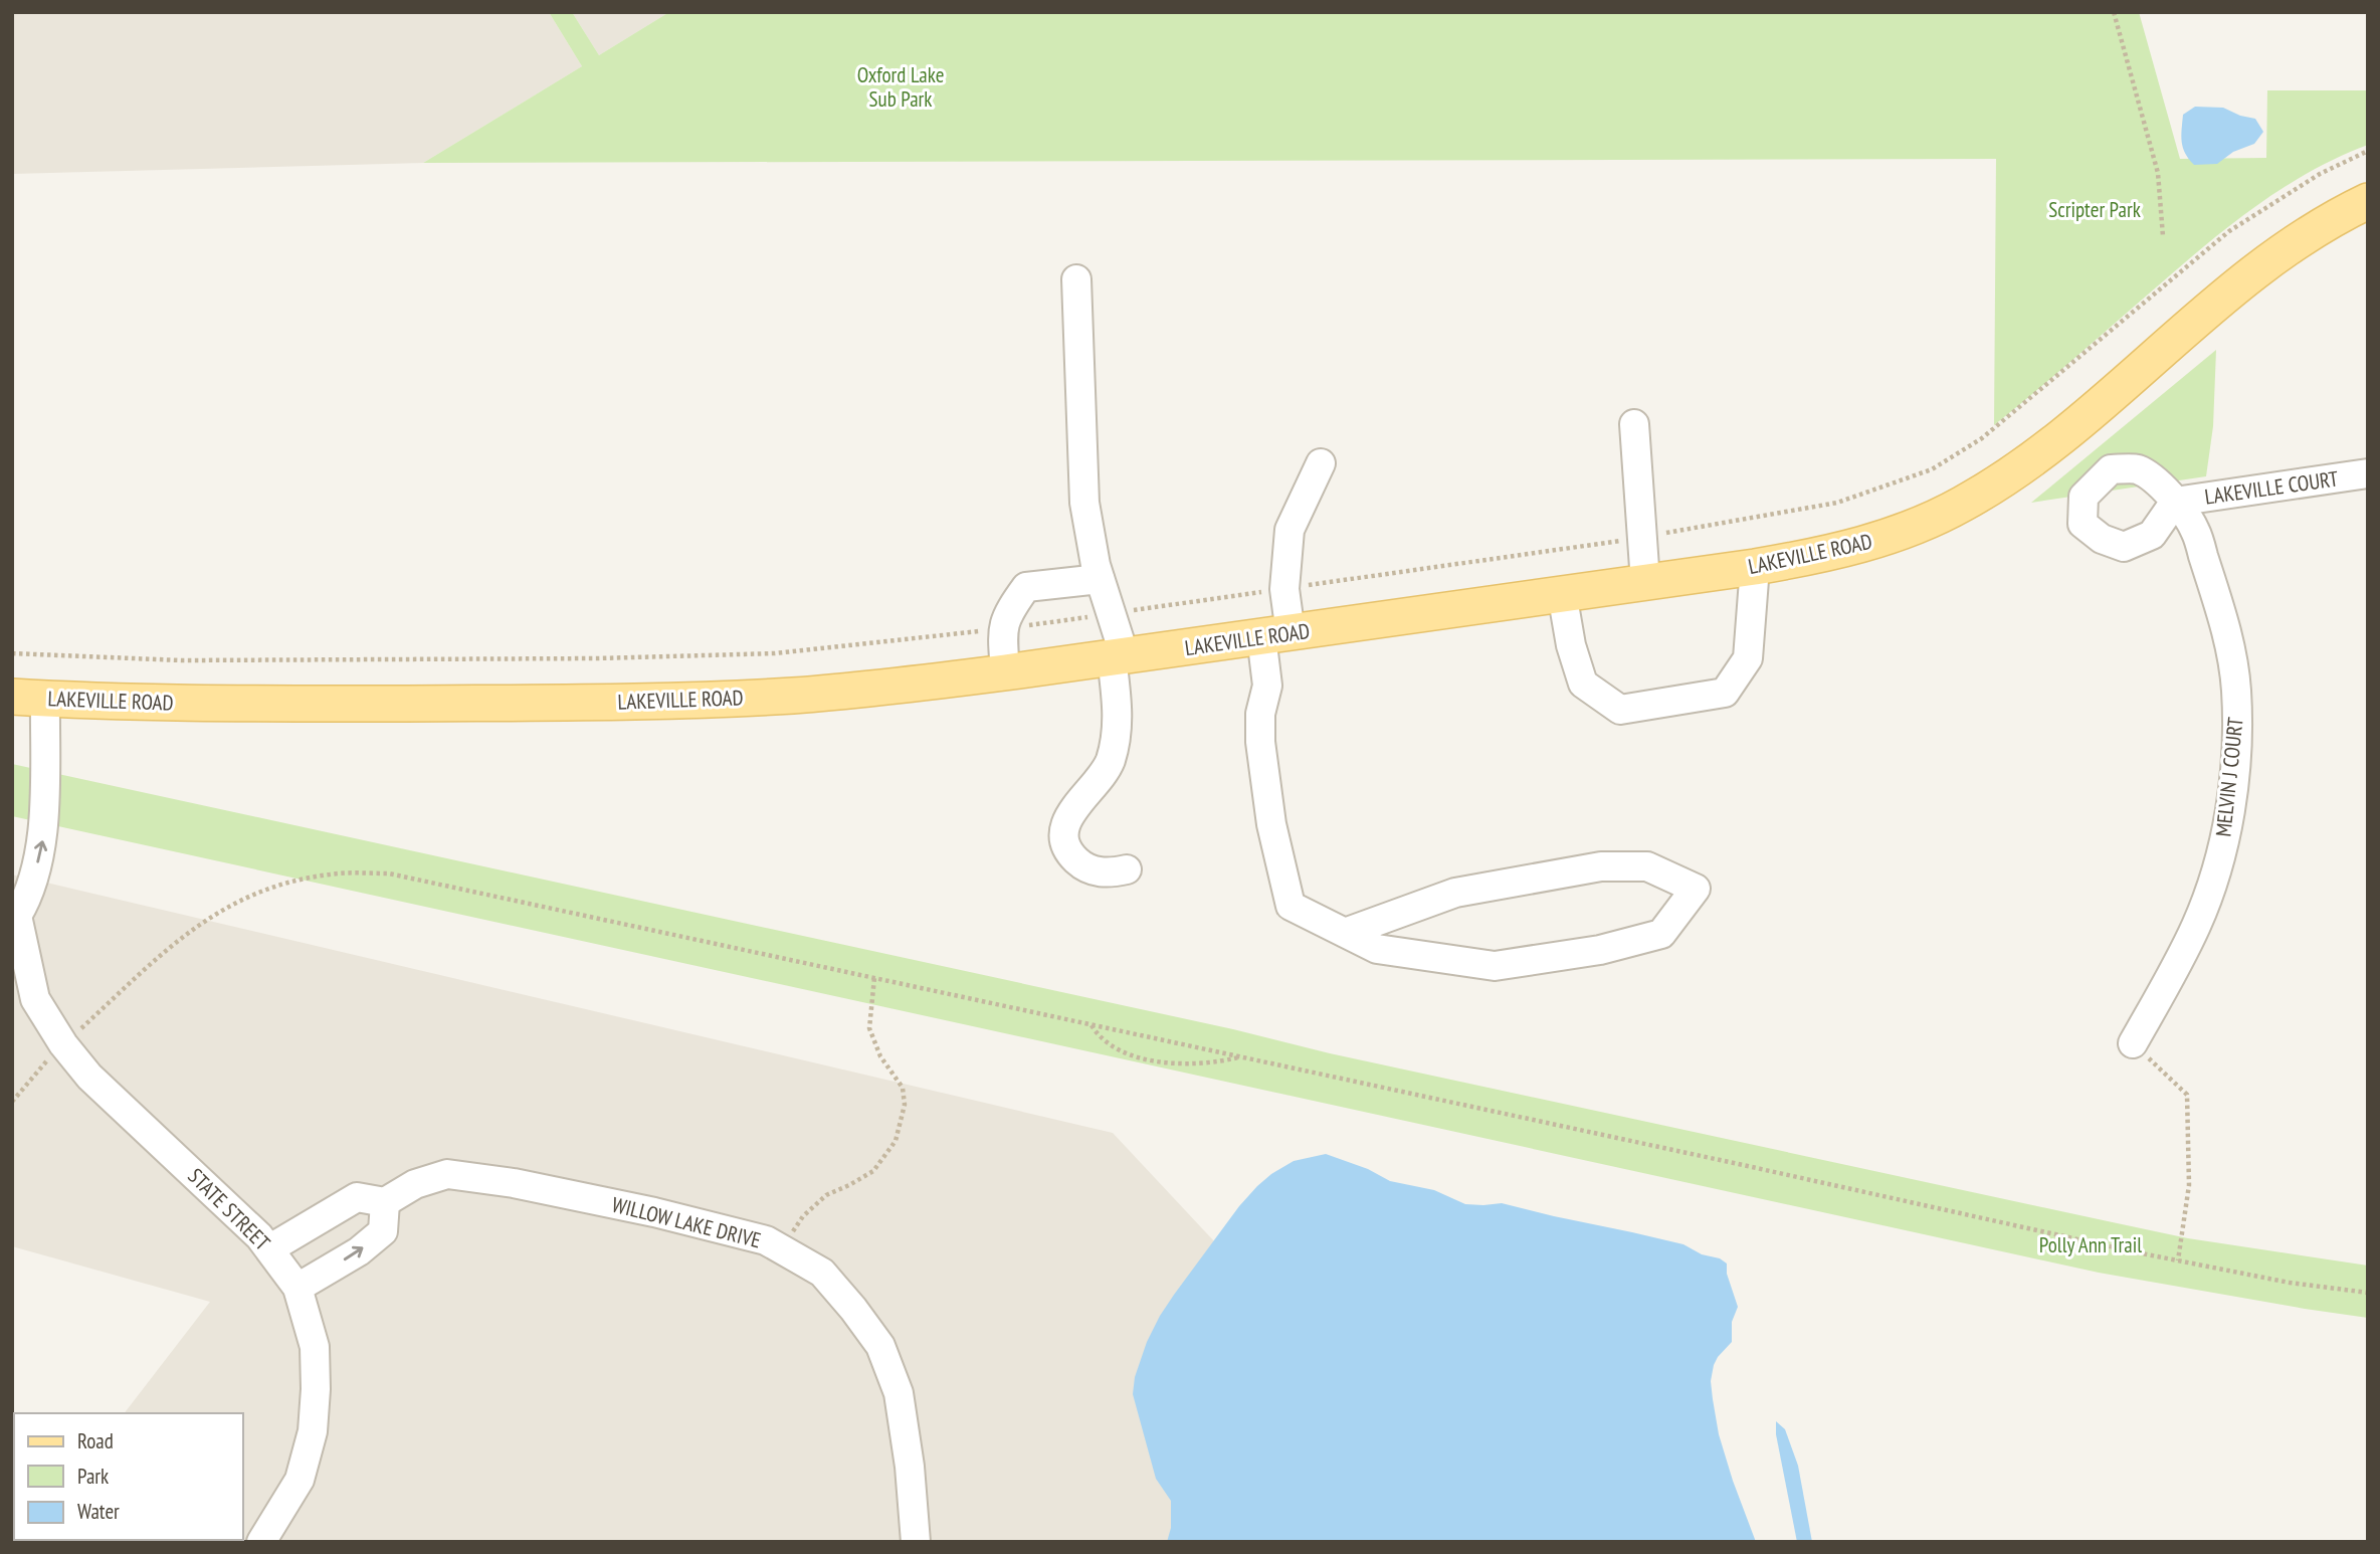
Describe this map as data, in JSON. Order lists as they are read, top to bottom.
{
  "streets": {
    "main road": ["LAKEVILLE ROAD"],
    "street": [
      "LAKEVILLE COURT",
      "MELVIN J COURT",
      "STATE STREET",
      "WILLOW LAKE DRIVE"
    ]
  },
  "crossings": [
    ["LAKEVILLE COURT", "MELVIN J COURT"],
    ["LAKEVILLE ROAD", "STATE STREET"]
  ],
  "parks": ["Oxford Lake Sub Park", "Scripter Park", "Polly Ann Trail"],
  "legend": ["Road", "Park", "Water"]
}
